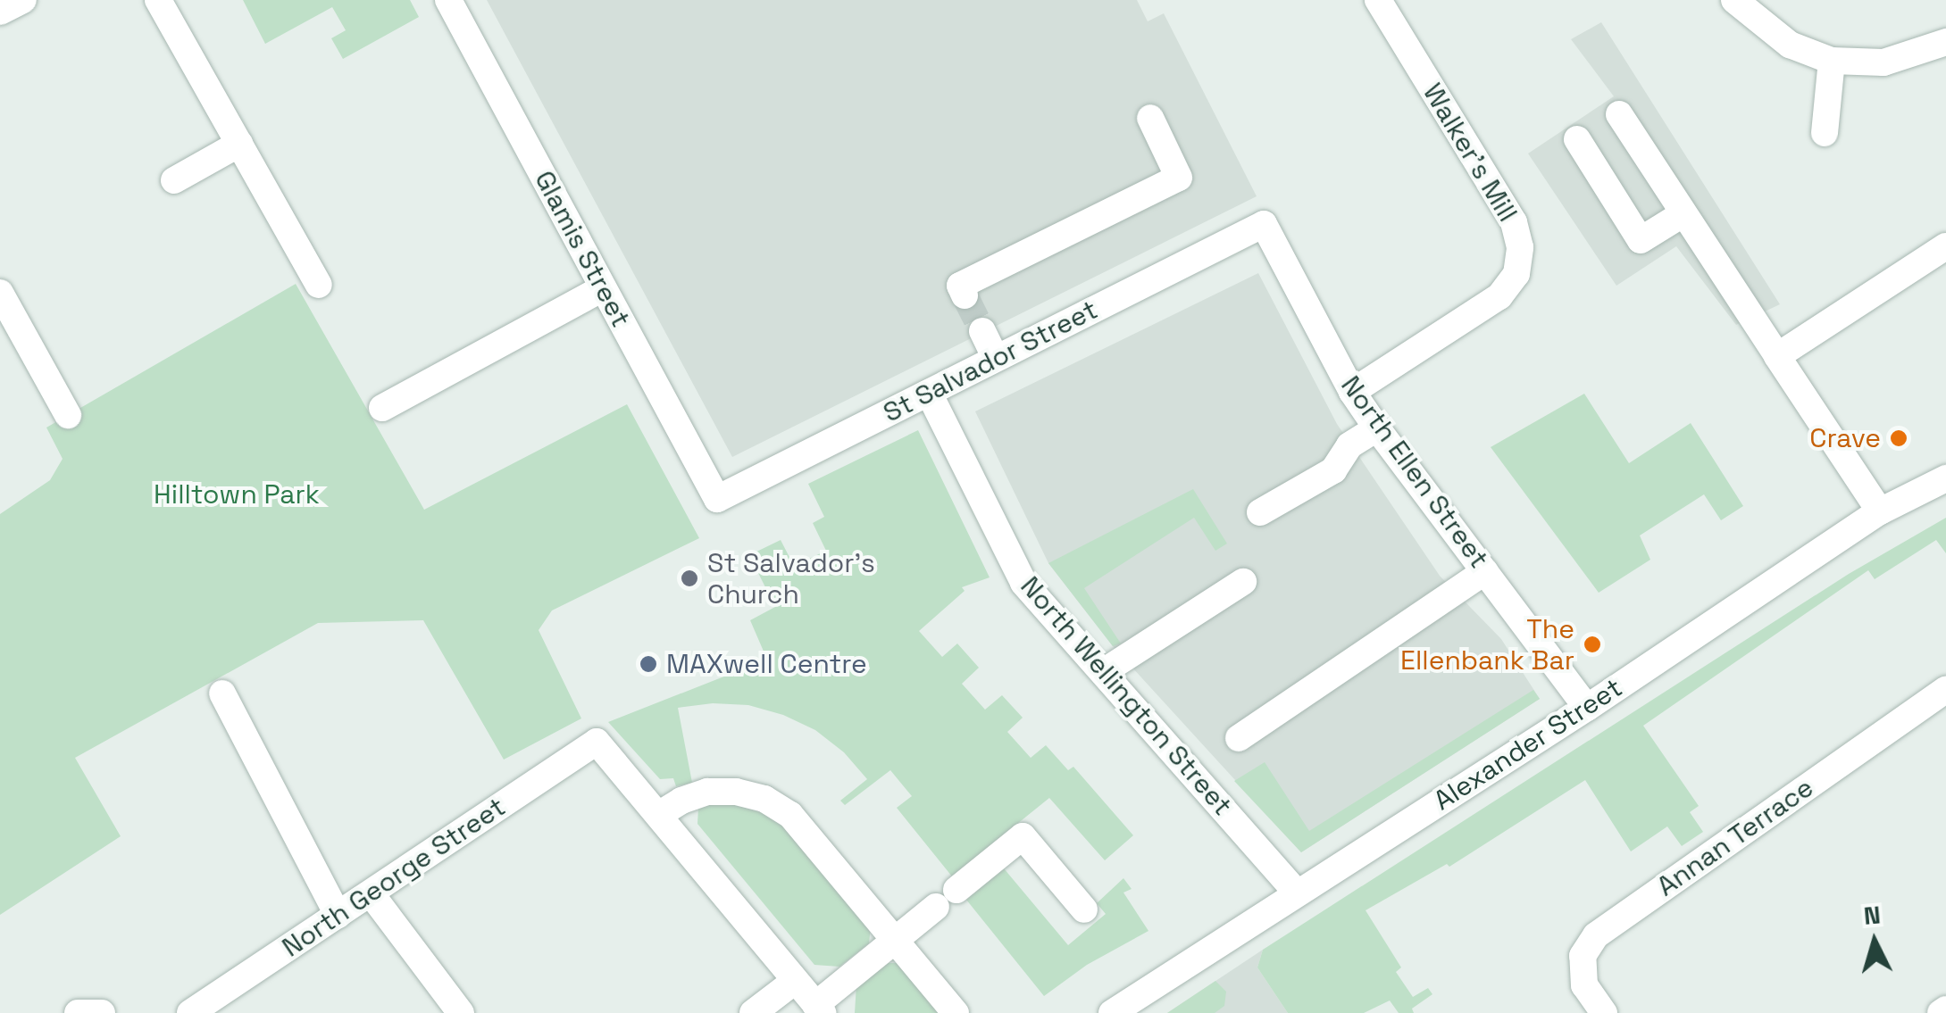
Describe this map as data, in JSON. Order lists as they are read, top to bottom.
{
  "streets": {
    "street": [
      "Walker's Mill",
      "Glamis Street",
      "St Salvador Street",
      "North Ellen Street",
      "North Wellington Street",
      "Alexander Street",
      "Annan Terrace",
      "North George Street"
    ]
  },
  "crossings": [
    ["Walker's Mill", "North Ellen Street"],
    ["Glamis Street", "St Salvador Street"],
    ["St Salvador Street", "North Ellen Street"],
    ["St Salvador Street", "North Wellington Street"],
    ["North Ellen Street", "Alexander Street"],
    ["North Wellington Street", "Alexander Street"]
  ],
  "parks": ["Hilltown Park"],
  "places": [
    "Crave",
    "St Salvador's Church",
    "The Ellenbank Bar",
    "MAXwell Centre"
  ],
  "north": "top"
}
